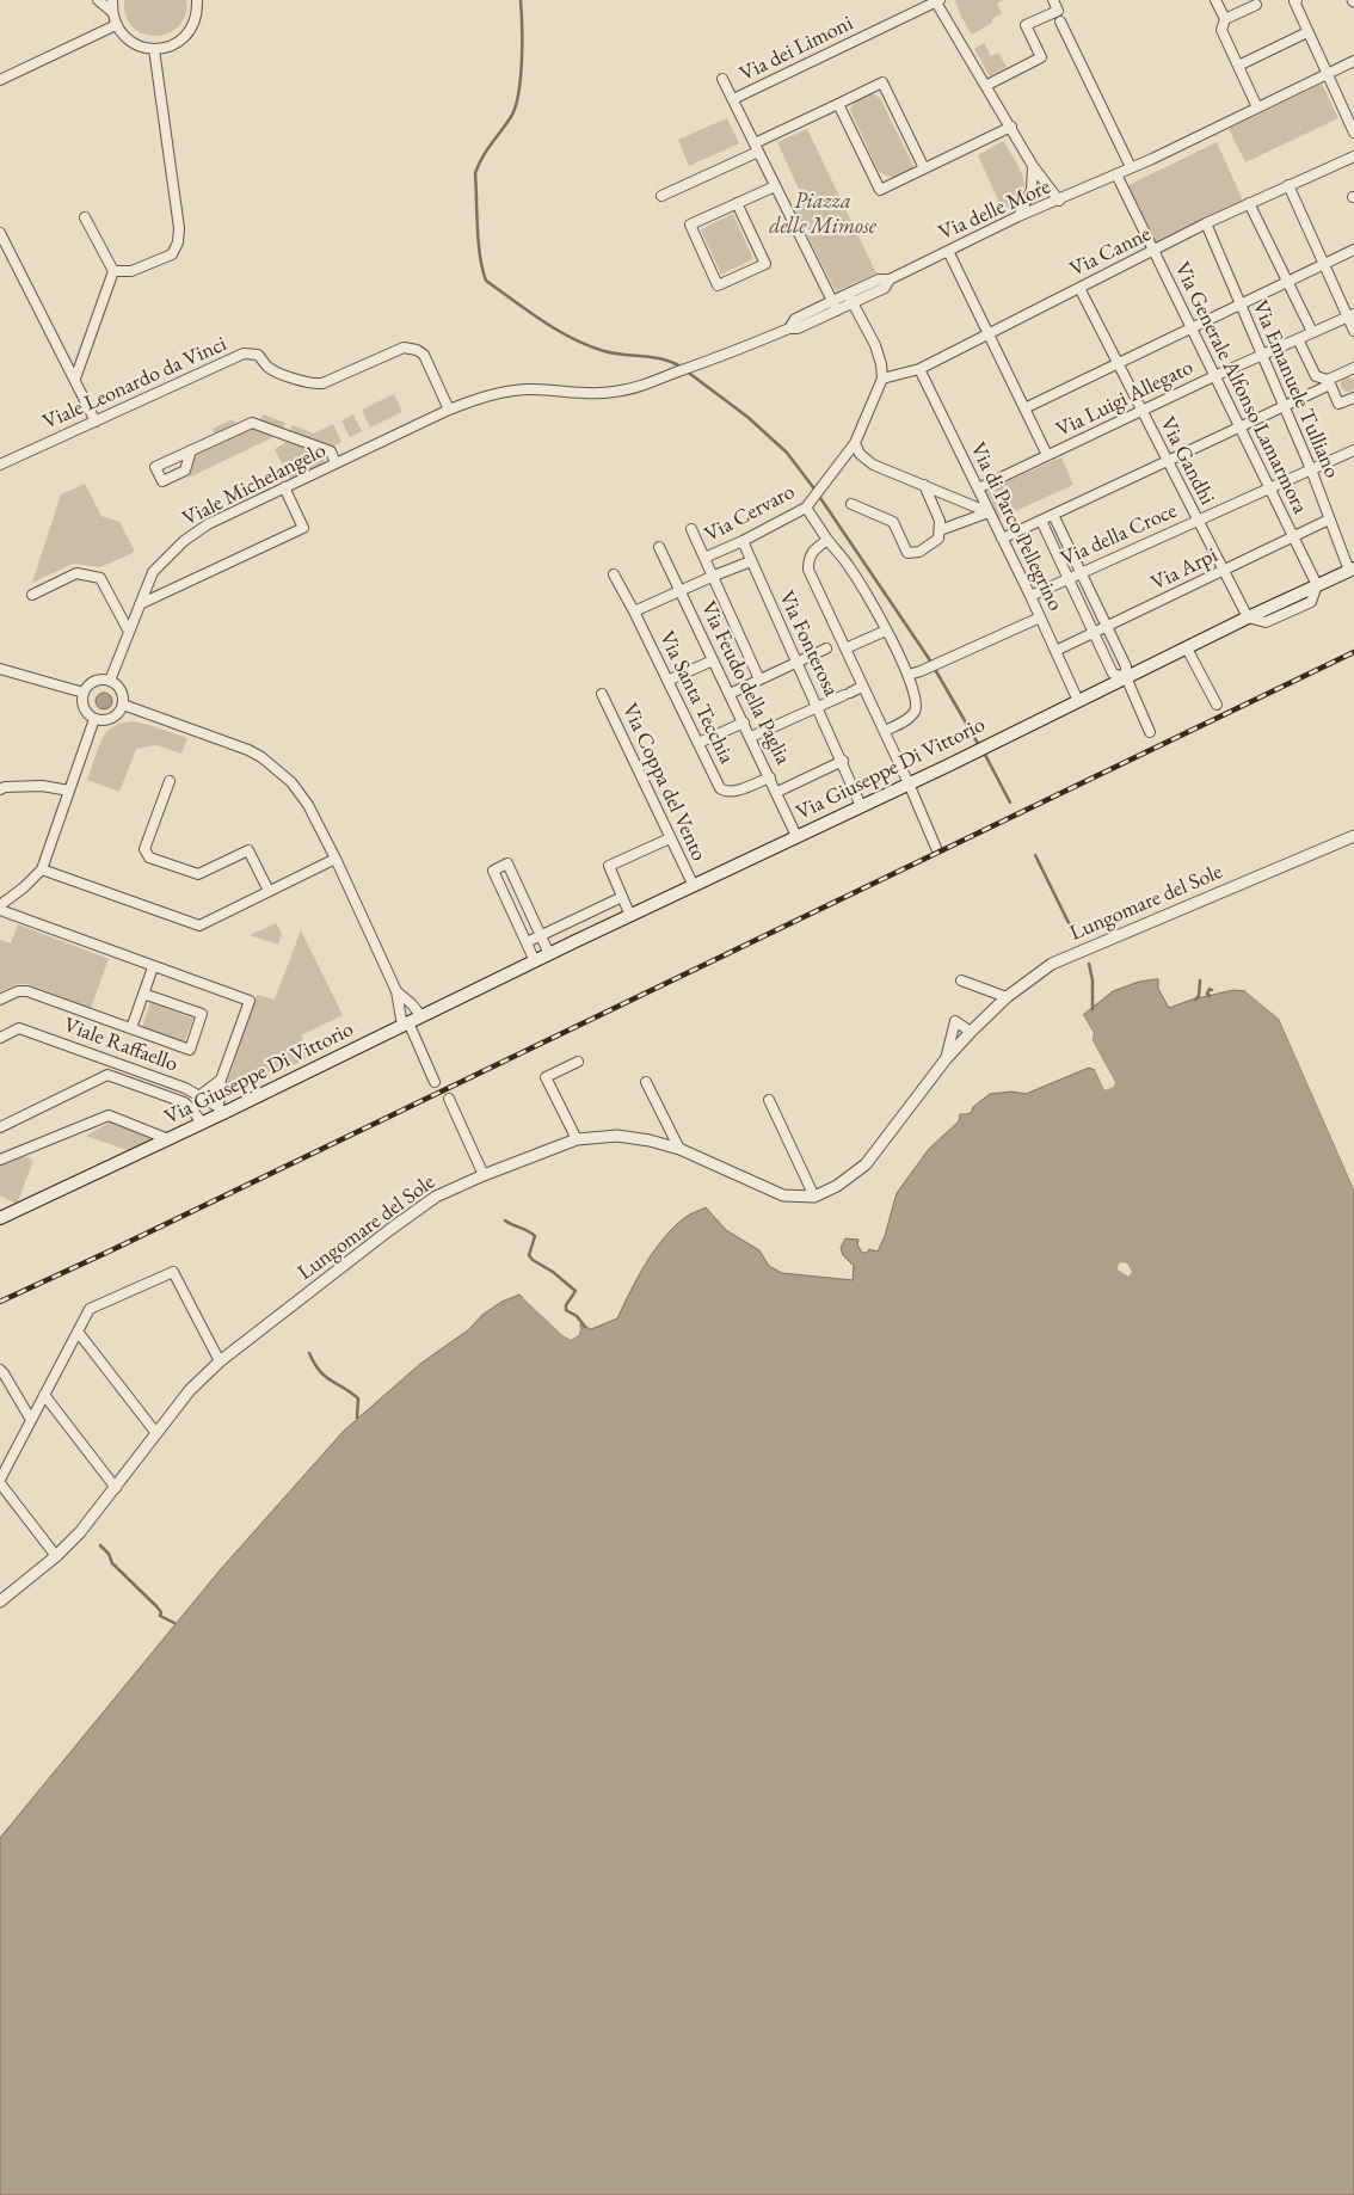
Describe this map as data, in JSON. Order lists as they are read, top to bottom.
{
  "streets": {
    "main road": ["Via Giuseppe Di Vittorio"],
    "street": [
      "Via dei Limoni",
      "Via delle More",
      "Via Canne",
      "Viale Leonardo da Vinci",
      "Via Generale Alfonso Lamarmora",
      "Via Emanuele Tulliano",
      "Via Luigi Allegato",
      "Via Gandhi",
      "Viale Michelangelo",
      "Via Cervaro",
      "Via di Parco Pellegrino",
      "Via della Croce",
      "Via Arpi",
      "Via Fonterosa",
      "Via Feudo della Paglia",
      "Via Santa Tecchia",
      "Via Coppa del Vento",
      "Lungomare del Sole",
      "Viale Raffaello"
    ]
  },
  "crossings": [
    ["Via delle More", "Via Generale Alfonso Lamarmora"],
    ["Via delle More", "Viale Michelangelo"],
    ["Via Canne", "Via Generale Alfonso Lamarmora"],
    ["Via Canne", "Via Emanuele Tulliano"],
    ["Via Canne", "Via Gandhi"],
    ["Via Canne", "Via Cervaro"],
    ["Via Canne", "Via di Parco Pellegrino"],
    ["Viale Leonardo da Vinci", "Viale Michelangelo"],
    ["Via Generale Alfonso Lamarmora", "Via Luigi Allegato"],
    ["Via Generale Alfonso Lamarmora", "Via della Croce"],
    ["Via Generale Alfonso Lamarmora", "Via Arpi"],
    ["Via Generale Alfonso Lamarmora", "Via Giuseppe Di Vittorio"],
    ["Via Emanuele Tulliano", "Via Luigi Allegato"],
    ["Via Emanuele Tulliano", "Via della Croce"],
    ["Via Emanuele Tulliano", "Via Arpi"],
    ["Via Emanuele Tulliano", "Via Giuseppe Di Vittorio"],
    ["Via Luigi Allegato", "Via Gandhi"],
    ["Via Luigi Allegato", "Via di Parco Pellegrino"],
    ["Via Gandhi", "Via della Croce"],
    ["Via Gandhi", "Via Arpi"],
    ["Via Gandhi", "Via Giuseppe Di Vittorio"],
    ["Via Cervaro", "Via Fonterosa"],
    ["Via Cervaro", "Via Feudo della Paglia"],
    ["Via Cervaro", "Via Santa Tecchia"],
    ["Via di Parco Pellegrino", "Via della Croce"],
    ["Via di Parco Pellegrino", "Via Arpi"],
    ["Via di Parco Pellegrino", "Via Giuseppe Di Vittorio"],
    ["Via Fonterosa", "Via Giuseppe Di Vittorio"],
    ["Via Feudo della Paglia", "Via Santa Tecchia"],
    ["Via Feudo della Paglia", "Via Giuseppe Di Vittorio"],
    ["Via Giuseppe Di Vittorio", "Via Coppa del Vento"],
    ["Via Giuseppe Di Vittorio", "Viale Raffaello"]
  ],
  "parks": ["Piazza delle Mimose"]
}
